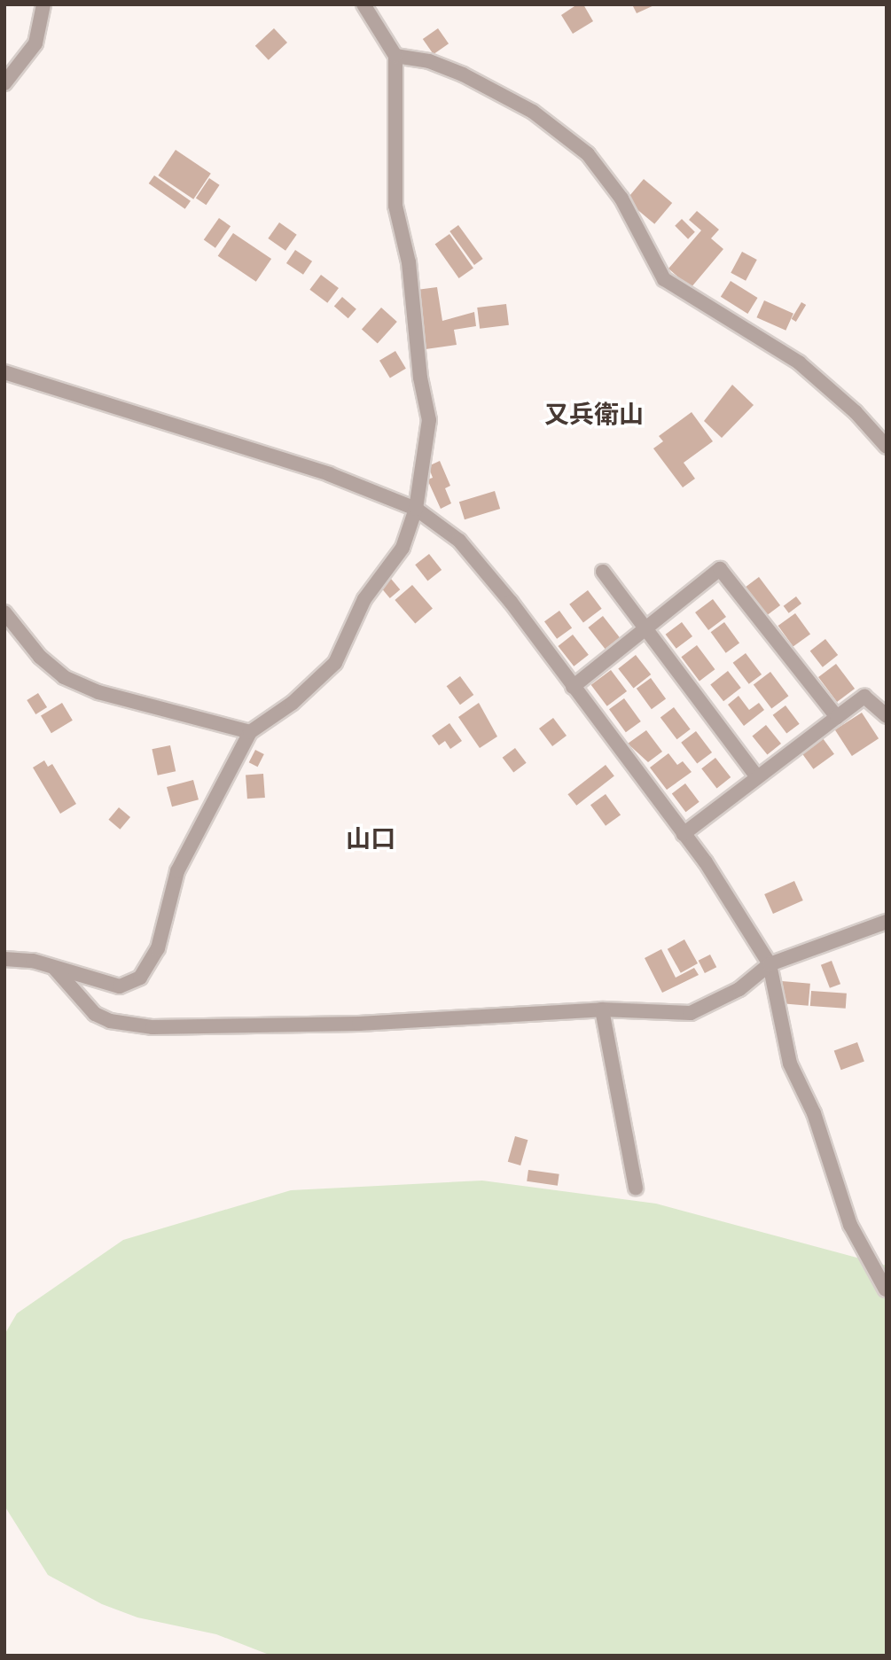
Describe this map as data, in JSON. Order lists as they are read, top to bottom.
{
  "districts": ["又兵衛山", "山口"]
}
